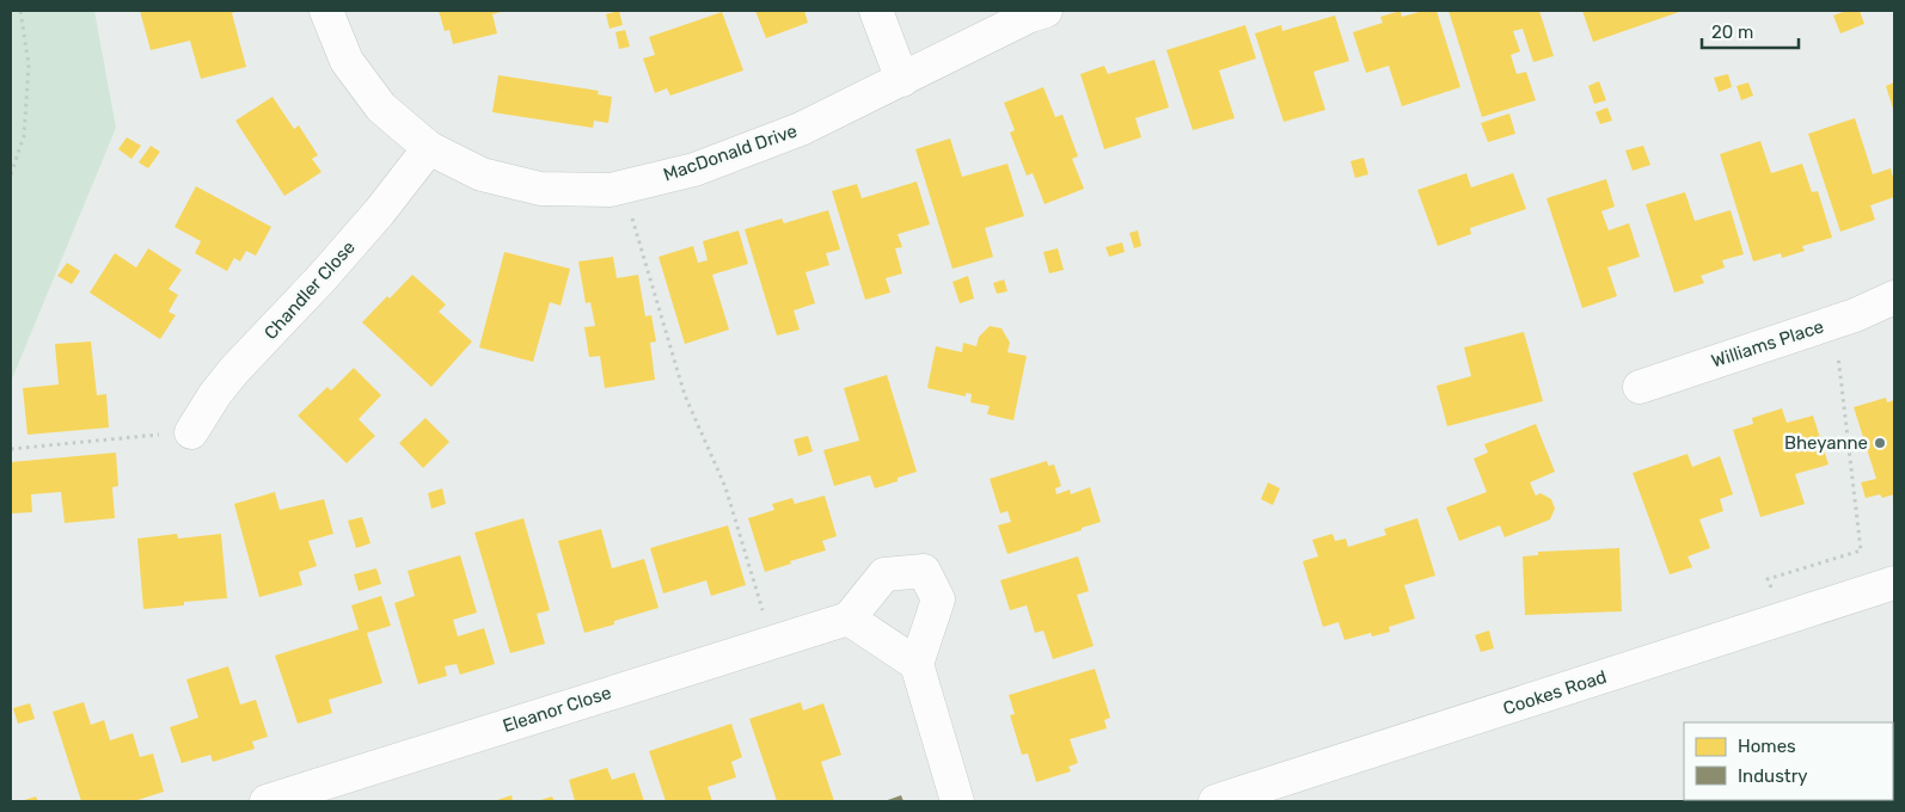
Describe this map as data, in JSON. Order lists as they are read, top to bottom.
{
  "streets": {
    "street": [
      "MacDonald Drive",
      "Chandler Close",
      "Williams Place",
      "Cookes Road",
      "Eleanor Close"
    ]
  },
  "crossings": [
    ["MacDonald Drive", "Chandler Close"]
  ],
  "places": ["Bheyanne"],
  "legend": ["Homes", "Industry"],
  "scale_bar": "20 m"
}
